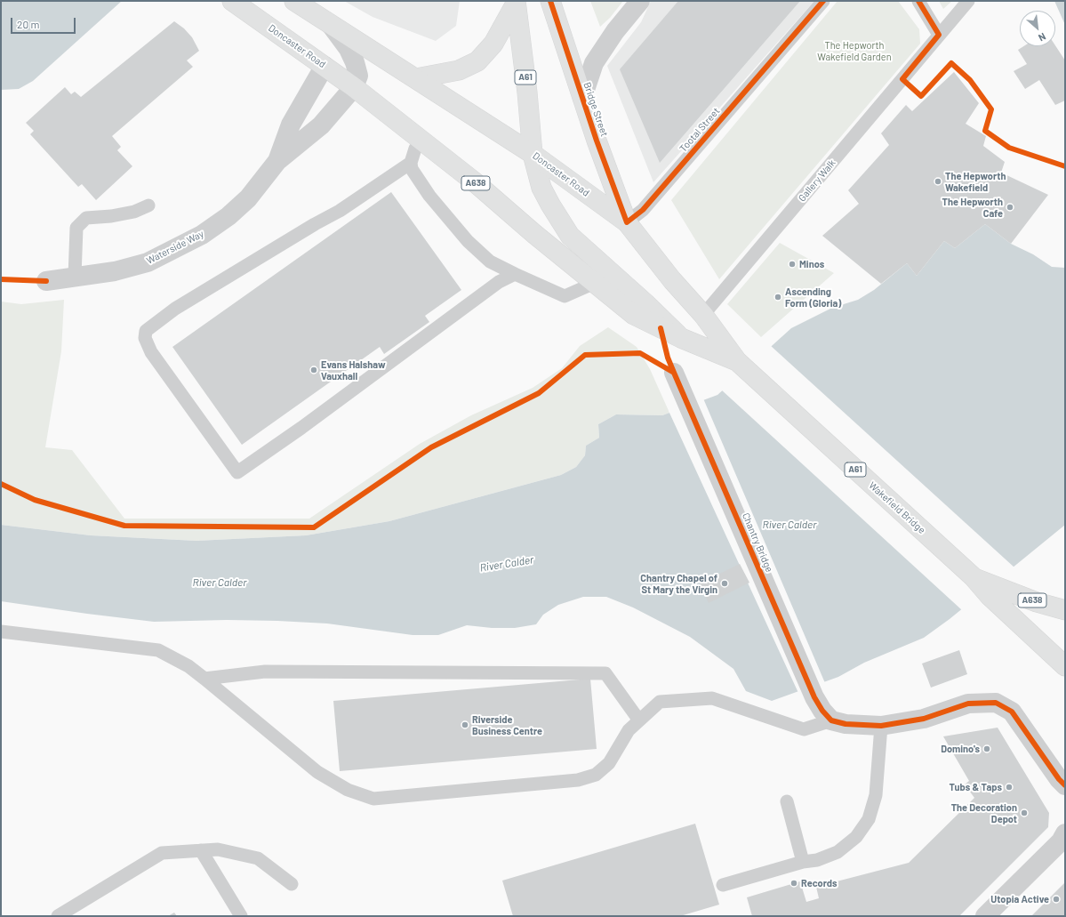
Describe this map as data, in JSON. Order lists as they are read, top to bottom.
{
  "streets": {
    "main road": [
      "Doncaster Road",
      "A61",
      "Bridge Street",
      "A638",
      "Wakefield Bridge"
    ],
    "street": ["Waterside Way", "Chantry Bridge"],
    "lane": ["Tootal Street", "Gallery Walk"]
  },
  "crossings": [
    ["Doncaster Road", "A61"],
    ["Doncaster Road", "Bridge Street"],
    ["Doncaster Road", "Tootal Street"],
    ["Doncaster Road", "Gallery Walk"],
    ["Doncaster Road", "Waterside Way"],
    ["Doncaster Road", "Wakefield Bridge"],
    ["A61", "Wakefield Bridge"],
    ["Bridge Street", "Tootal Street"],
    ["A638", "Wakefield Bridge"]
  ],
  "water": ["River Calder"],
  "parks": ["The Hepworth Wakefield Garden"],
  "places": [
    "The Hepworth Wakefield",
    "The Hepworth Cafe",
    "Minos",
    "Ascending Form (Gloria)",
    "Evans Halshaw Vauxhall",
    "Chantry Chapel of St Mary the Virgin",
    "Riverside Business Centre",
    "Domino's",
    "Tubs & Taps",
    "The Decoration Depot",
    "Records",
    "Utopia Active"
  ],
  "scale_bar": "20 m",
  "north": "bottom right"
}
